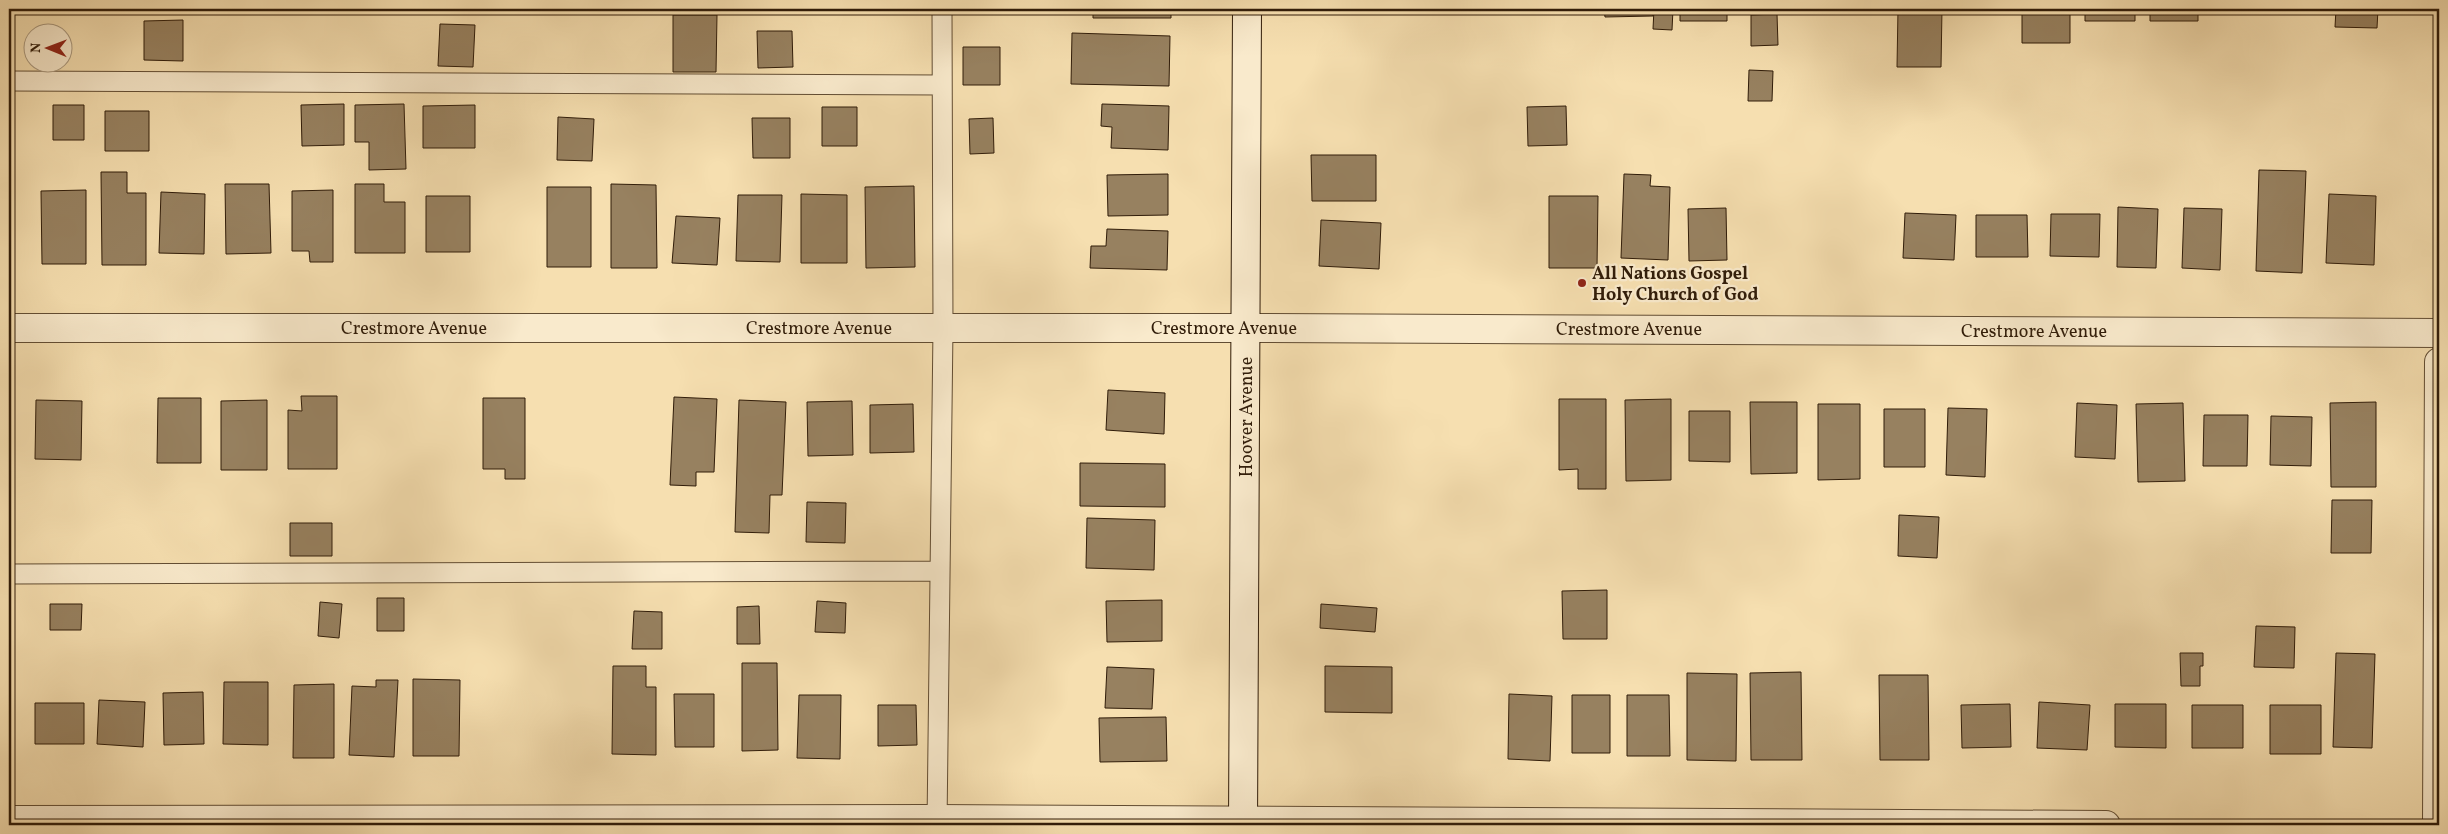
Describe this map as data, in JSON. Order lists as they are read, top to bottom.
{
  "streets": {
    "street": ["Crestmore Avenue", "Hoover Avenue"]
  },
  "crossings": [
    ["Crestmore Avenue", "Hoover Avenue"]
  ],
  "places": ["All Nations Gospel Holy Church of God"],
  "north": "left"
}
